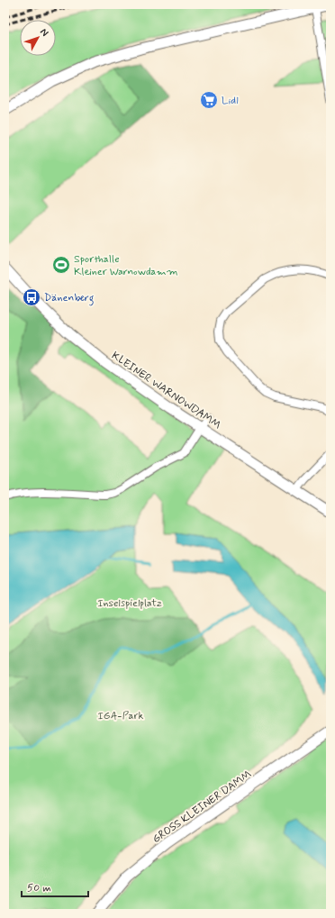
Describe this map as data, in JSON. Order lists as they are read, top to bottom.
{
  "streets": {
    "street": ["KLEINER WARNOWDAMM", "GROSS KLEINER DAMM"]
  },
  "parks": ["Inselspielplatz", "IGA-Park"],
  "places": {
    "supermarket": ["Lidl"],
    "sports": ["Sporthalle Kleiner Warnowdamm"],
    "bus stop": ["Dänenberg"]
  },
  "scale_bar": "50 m",
  "north": "top right"
}
